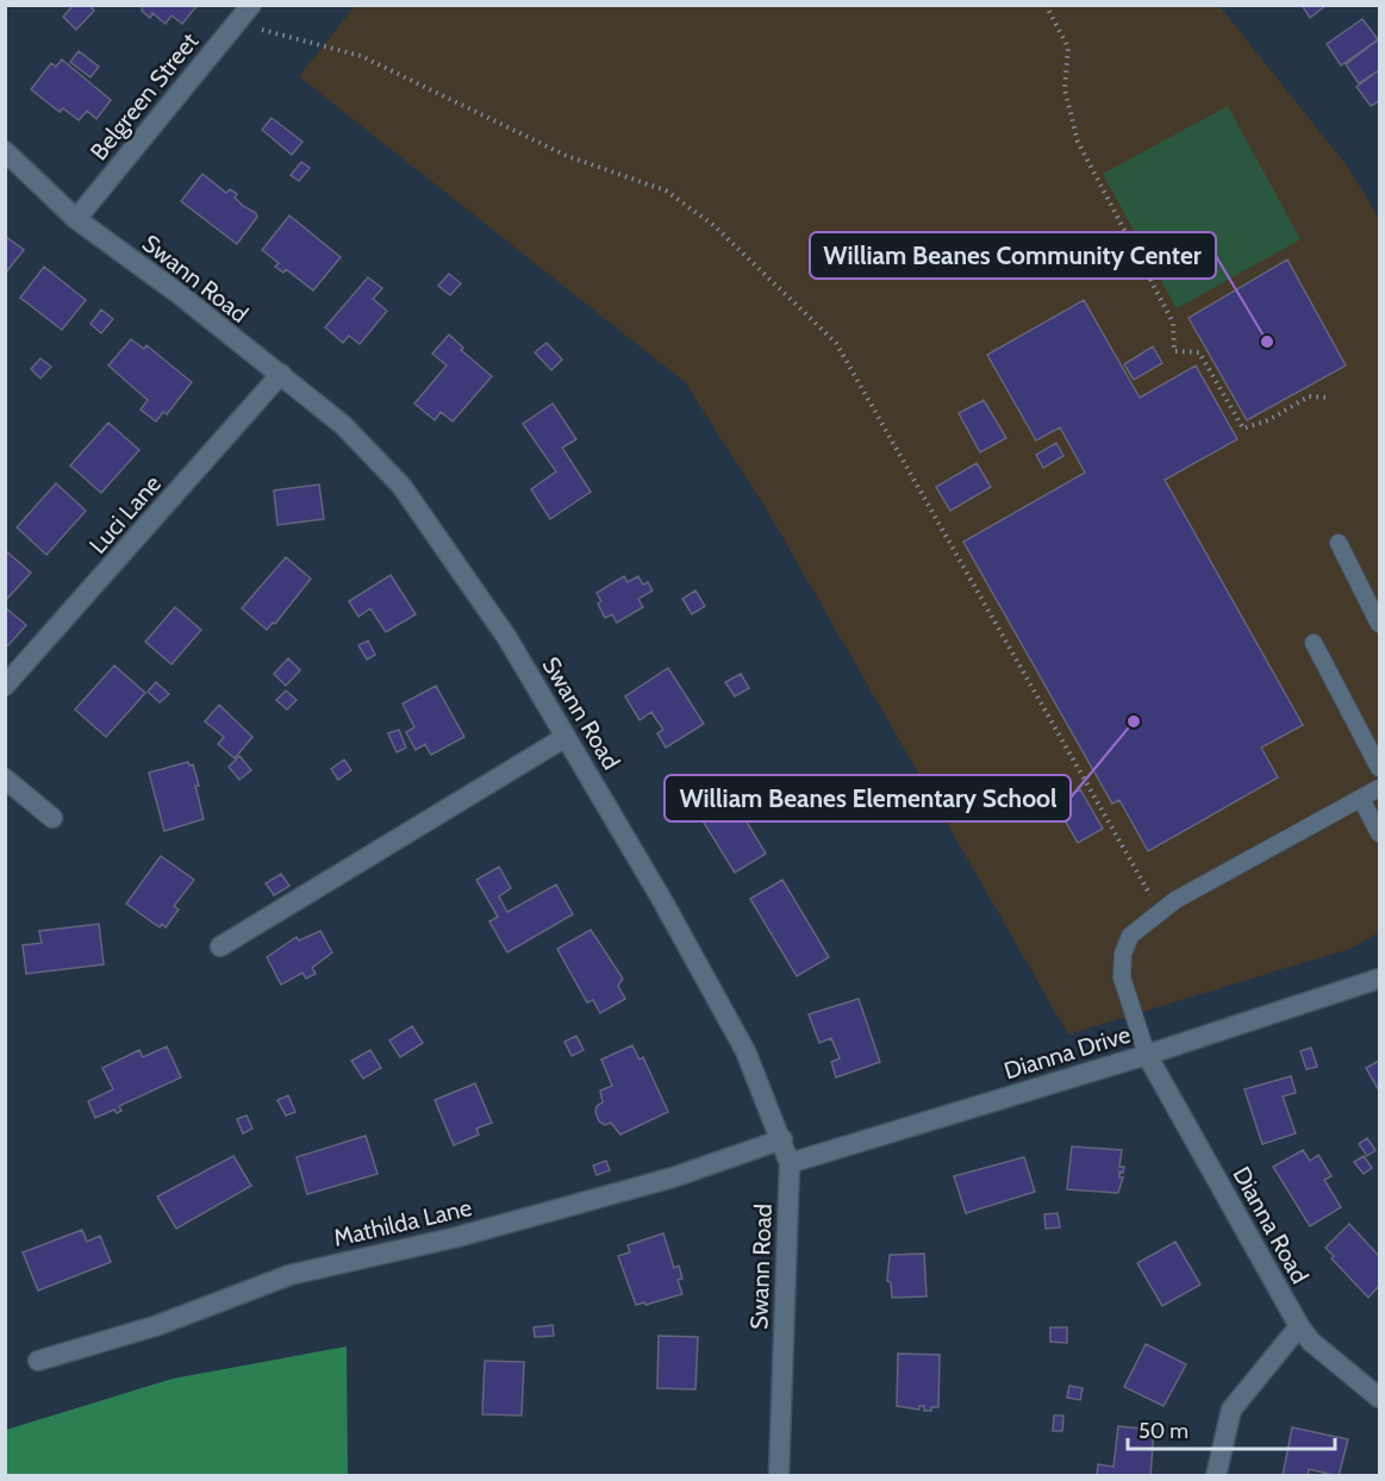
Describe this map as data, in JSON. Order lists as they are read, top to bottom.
{
  "streets": {
    "street": [
      "Belgreen Street",
      "Swann Road",
      "Luci Lane",
      "Dianna Drive",
      "Mathilda Lane",
      "Dianna Road"
    ]
  },
  "crossings": [
    ["Belgreen Street", "Swann Road"],
    ["Swann Road", "Luci Lane"],
    ["Swann Road", "Dianna Drive"],
    ["Swann Road", "Mathilda Lane"],
    ["Dianna Drive", "Dianna Road"]
  ],
  "places": ["William Beanes Community Center", "William Beanes Elementary School"],
  "scale_bar": "50 m"
}
